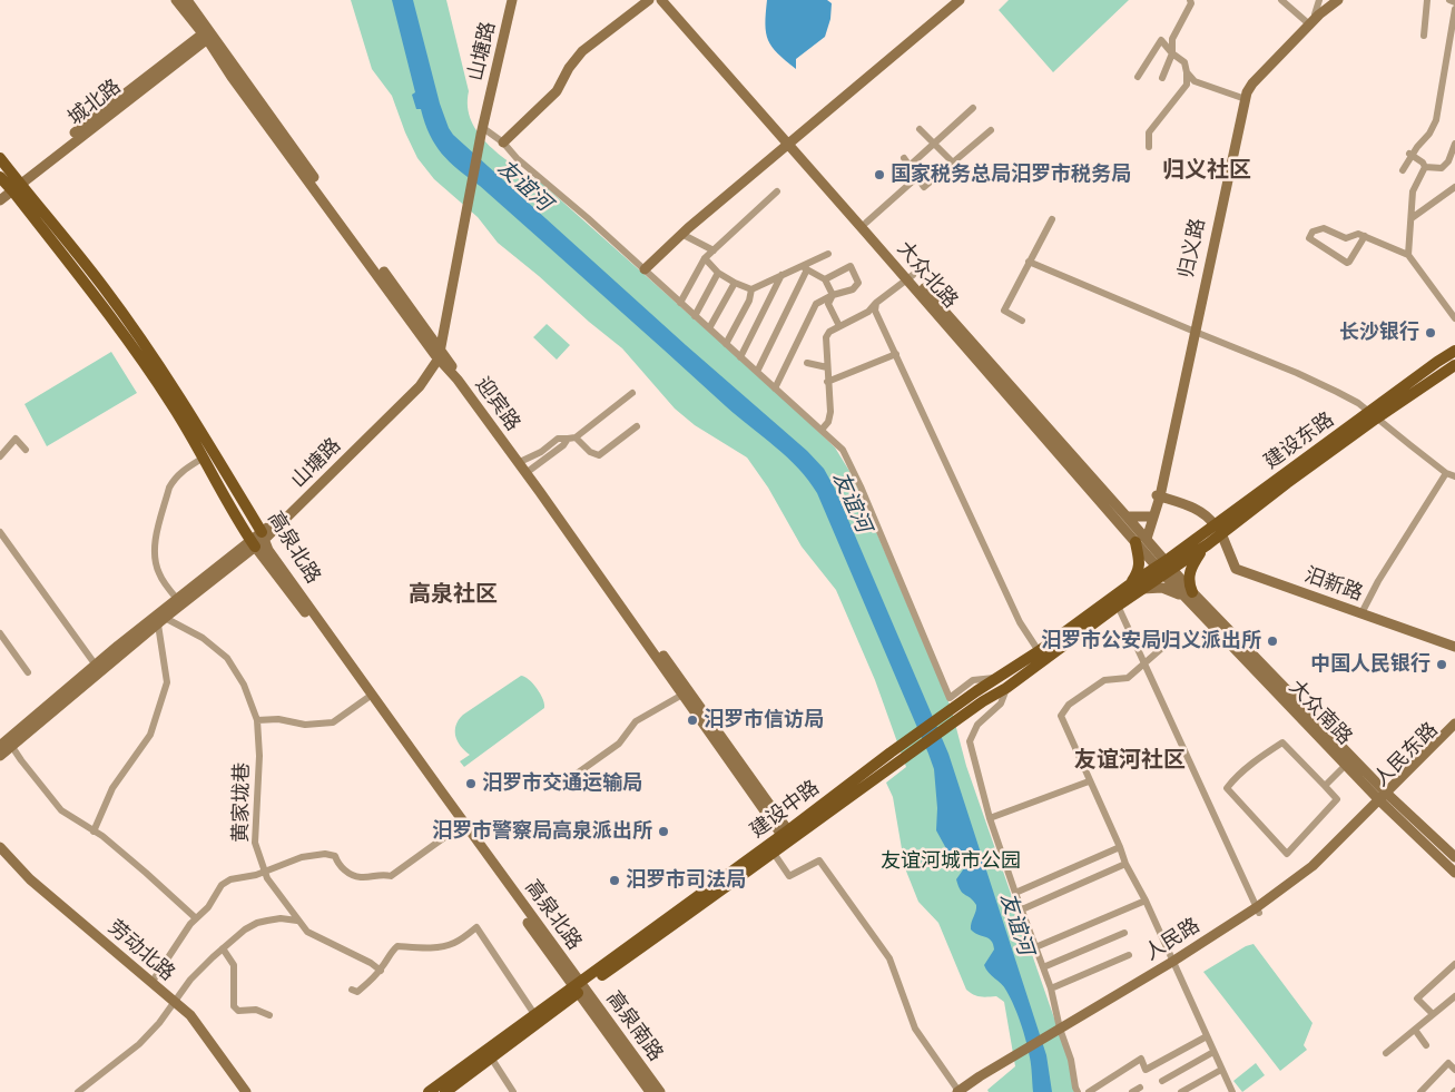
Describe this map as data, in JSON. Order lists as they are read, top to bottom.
{
  "streets": {
    "main road": [
      "山塘路",
      "城北路",
      "归义路",
      "大众北路",
      "迎宾路",
      "建设东路",
      "高泉北路",
      "汨新路",
      "大众南路",
      "人民东路",
      "建设中路",
      "人民路",
      "劳动北路",
      "高泉南路"
    ],
    "street": ["黄家垅巷"]
  },
  "crossings": [
    ["山塘路", "迎宾路"],
    ["山塘路", "高泉北路"],
    ["山塘路", "黄家垅巷"],
    ["城北路", "迎宾路"],
    ["城北路", "高泉北路"],
    ["大众北路", "建设东路"],
    ["大众北路", "大众南路"],
    ["大众北路", "建设中路"],
    ["迎宾路", "建设中路"],
    ["建设东路", "汨新路"],
    ["建设东路", "大众南路"],
    ["建设东路", "建设中路"],
    ["高泉北路", "建设中路"],
    ["高泉北路", "高泉南路"],
    ["大众南路", "人民东路"],
    ["大众南路", "建设中路"],
    ["大众南路", "人民路"],
    ["人民东路", "人民路"],
    ["建设中路", "高泉南路"]
  ],
  "districts": ["归义社区", "高泉社区", "友谊河社区"],
  "water": ["友谊河"],
  "parks": ["友谊河城市公园"],
  "places": [
    "国家税务总局汨罗市税务局",
    "长沙银行",
    "汨罗市公安局归义派出所",
    "中国人民银行",
    "汨罗市信访局",
    "汨罗市交通运输局",
    "汨罗市警察局高泉派出所",
    "汨罗市司法局"
  ]
}
